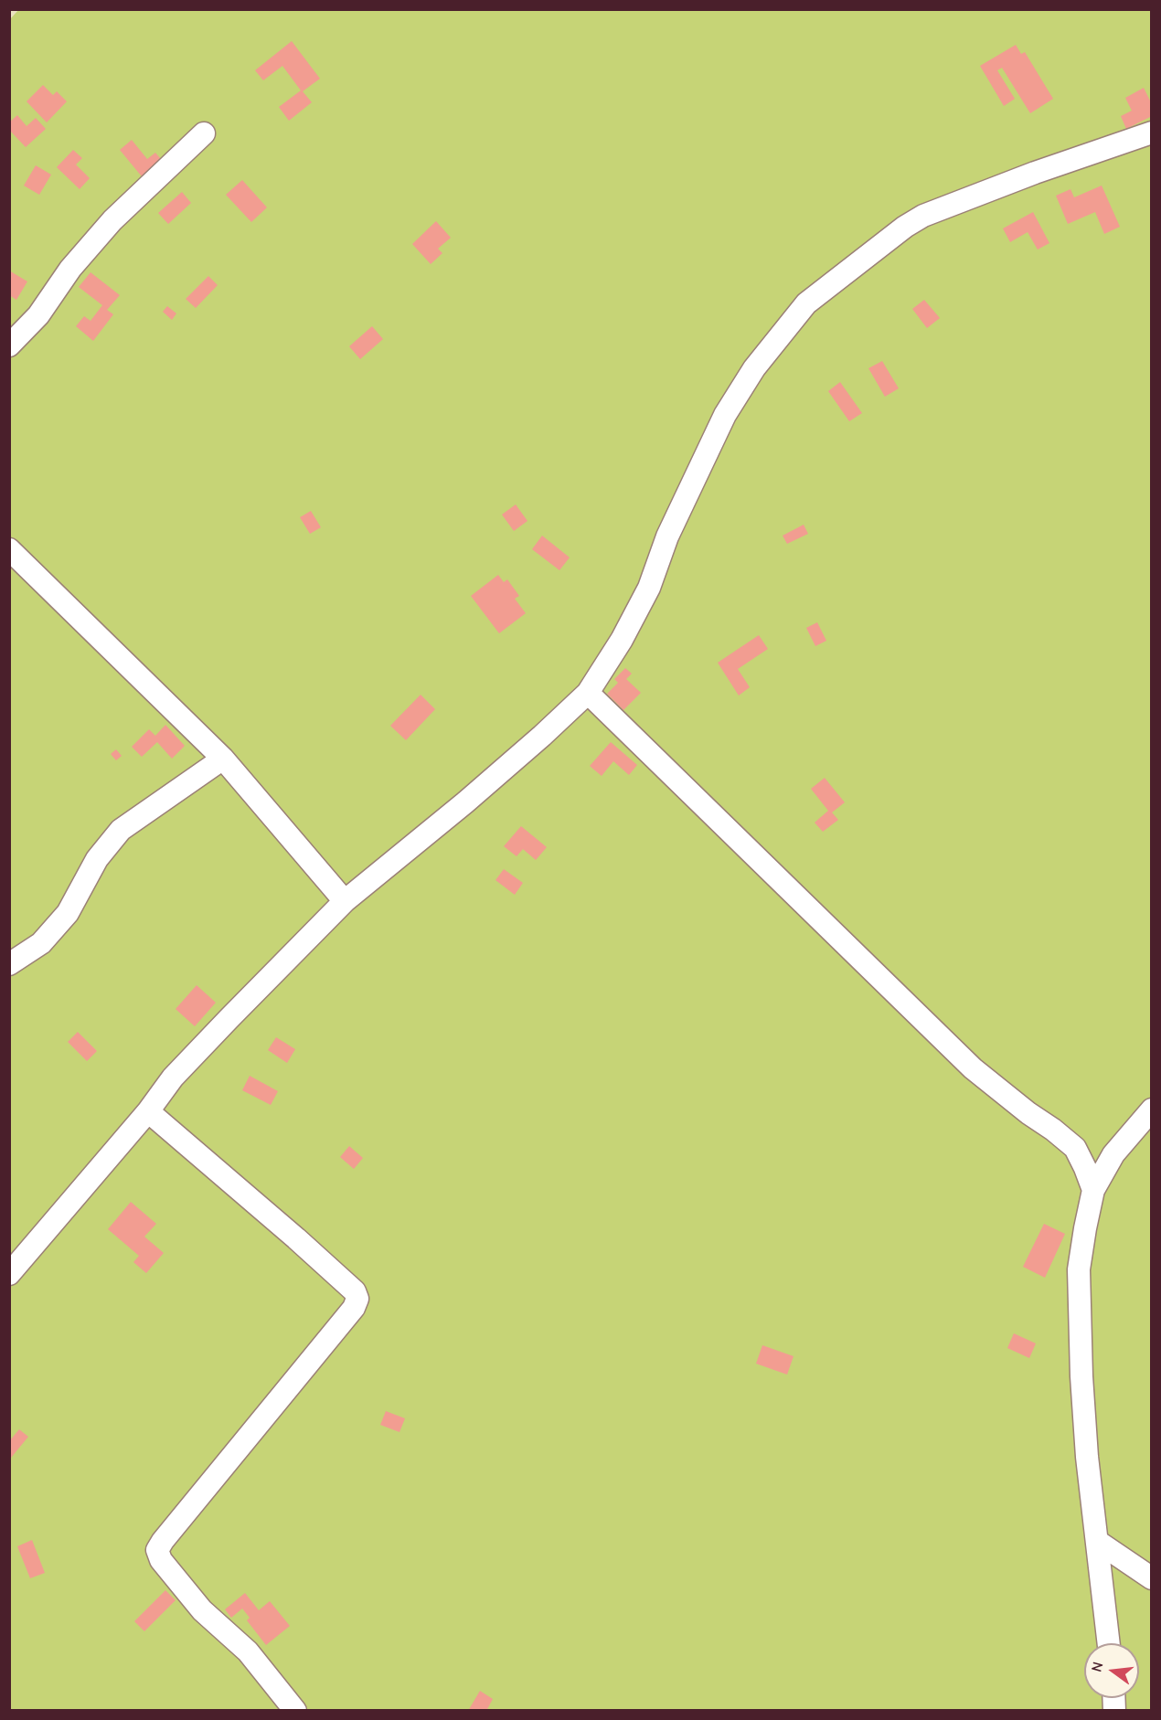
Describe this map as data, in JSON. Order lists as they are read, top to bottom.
{
  "north": "left"
}
